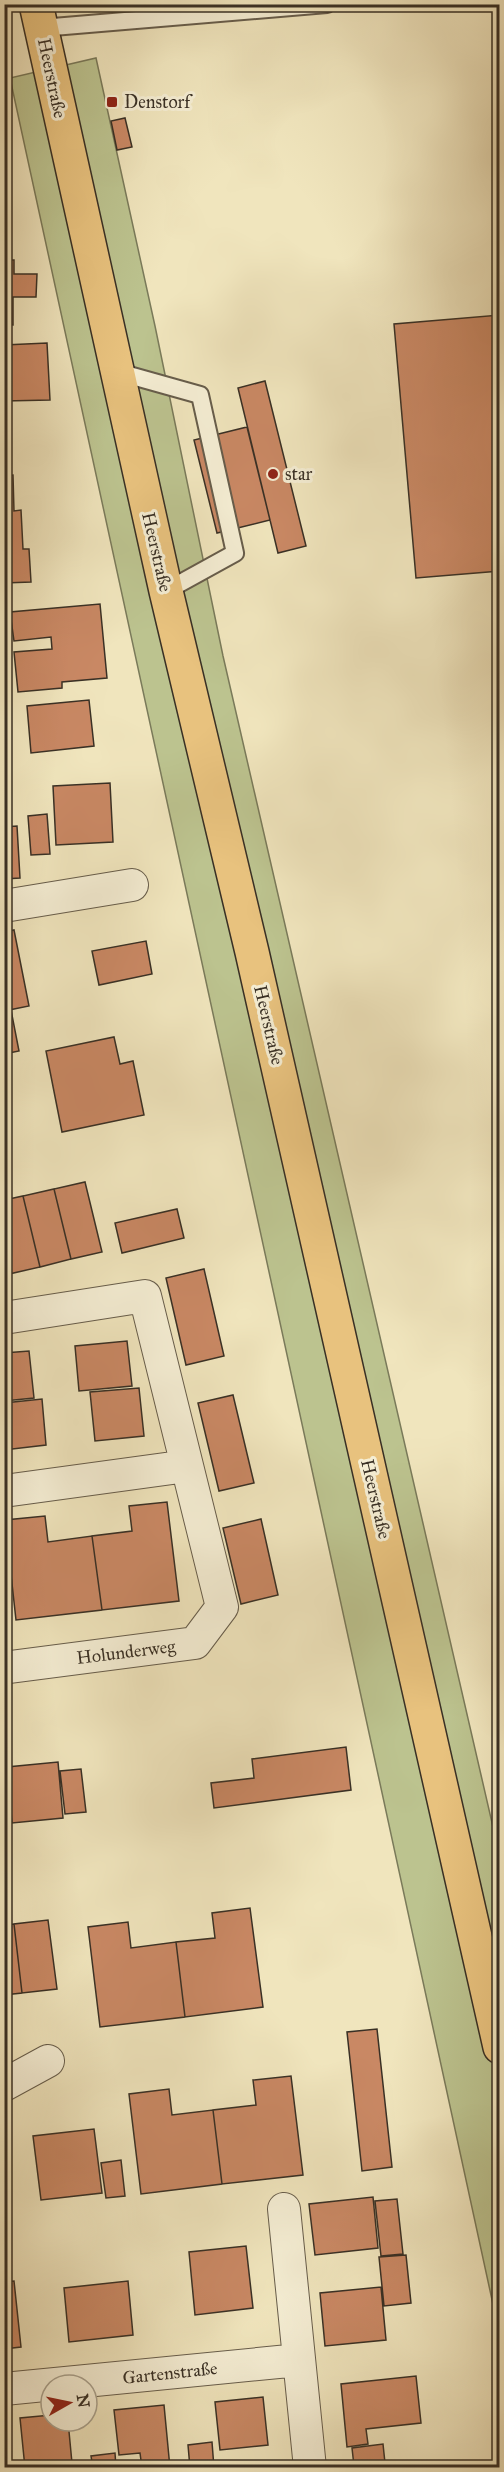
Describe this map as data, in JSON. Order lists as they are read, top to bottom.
{
  "streets": {
    "main road": ["Heerstraße"],
    "street": ["Holunderweg", "Gartenstraße"]
  },
  "places": {
    "transit": ["Denstorf"],
    "other": ["star"]
  },
  "north": "right"
}
